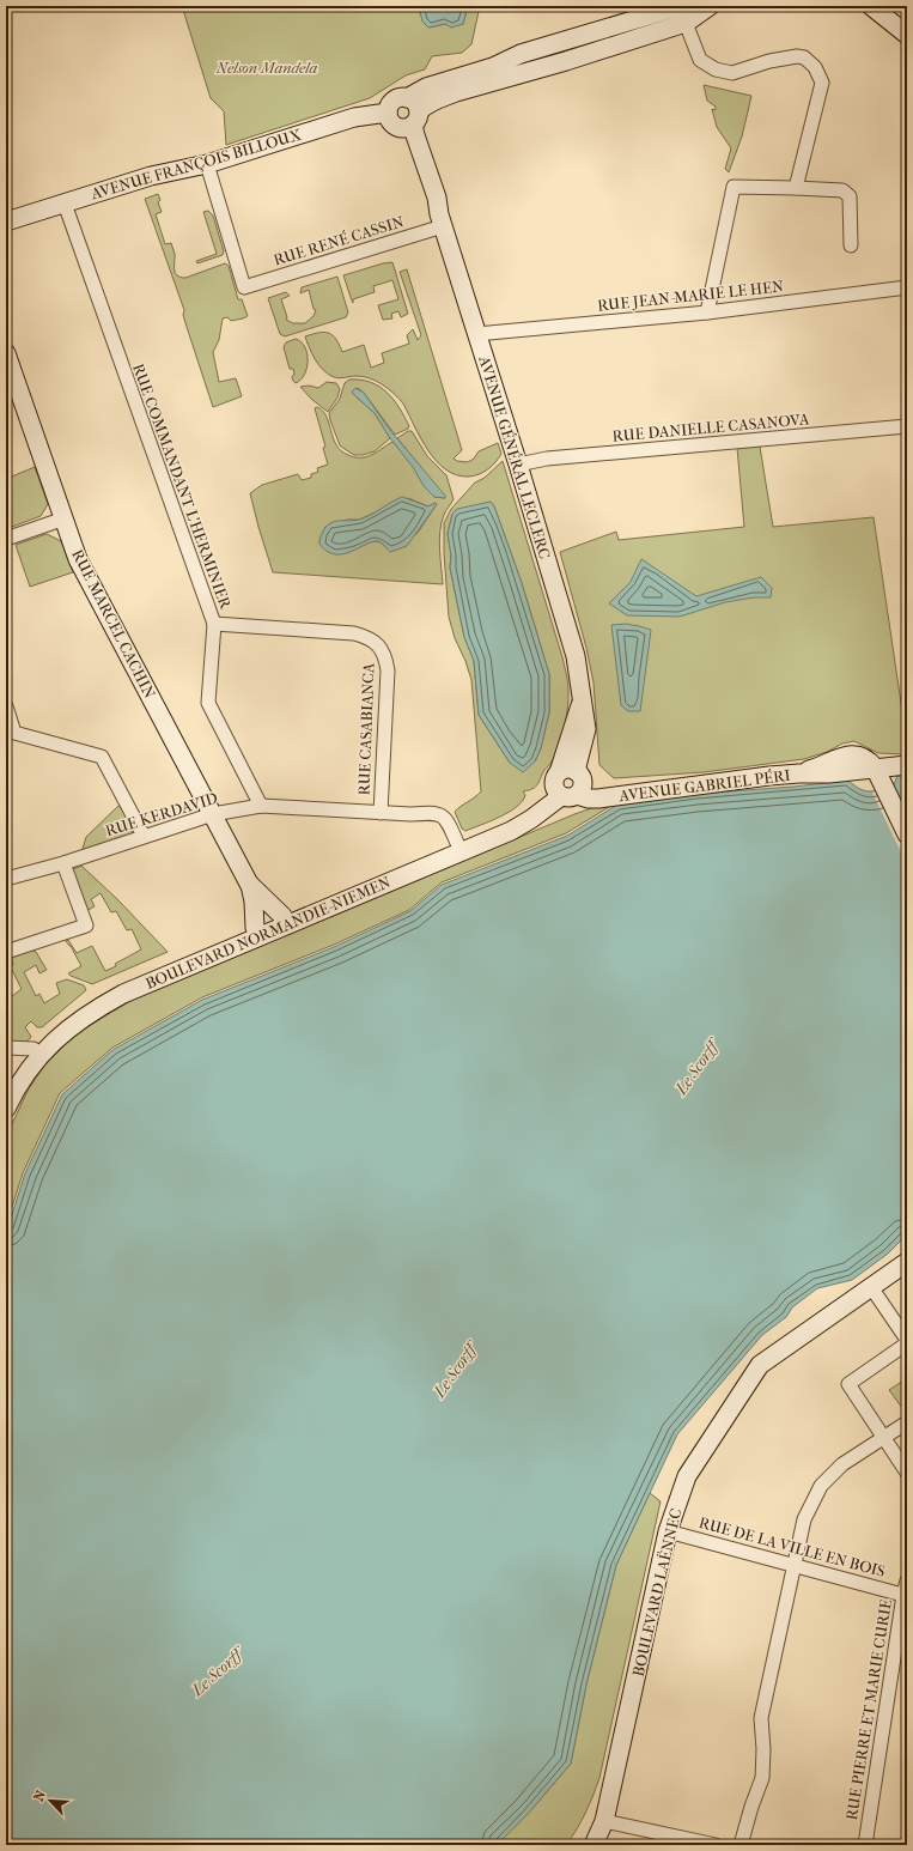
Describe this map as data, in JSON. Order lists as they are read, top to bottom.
{
  "streets": {
    "main road": [
      "AVENUE FRANÇOIS BILLOUX",
      "AVENUE GÉNÉRAL LECLERC",
      "RUE MARCEL CACHIN",
      "AVENUE GABRIEL PÉRI",
      "BOULEVARD NORMANDIE-NIEMEN",
      "BOULEVARD LAËNNEC"
    ],
    "street": [
      "RUE RENÉ CASSIN",
      "RUE JEAN-MARIE LE HEN",
      "RUE DANIELLE CASANOVA",
      "RUE COMMANDANT L'HERMINIER",
      "RUE CASABIANCA",
      "RUE KERDAVID",
      "RUE DE LA VILLE EN BOIS",
      "RUE PIERRE ET MARIE CURIE"
    ]
  },
  "crossings": [
    ["AVENUE FRANÇOIS BILLOUX", "RUE RENÉ CASSIN"],
    ["AVENUE FRANÇOIS BILLOUX", "RUE COMMANDANT L'HERMINIER"],
    ["RUE RENÉ CASSIN", "AVENUE GÉNÉRAL LECLERC"],
    ["RUE JEAN-MARIE LE HEN", "AVENUE GÉNÉRAL LECLERC"],
    ["RUE DANIELLE CASANOVA", "AVENUE GÉNÉRAL LECLERC"],
    ["AVENUE GÉNÉRAL LECLERC", "AVENUE GABRIEL PÉRI"],
    ["AVENUE GÉNÉRAL LECLERC", "BOULEVARD NORMANDIE-NIEMEN"],
    ["RUE COMMANDANT L'HERMINIER", "RUE CASABIANCA"],
    ["RUE COMMANDANT L'HERMINIER", "RUE KERDAVID"],
    ["RUE MARCEL CACHIN", "RUE KERDAVID"],
    ["RUE MARCEL CACHIN", "BOULEVARD NORMANDIE-NIEMEN"],
    ["RUE CASABIANCA", "RUE KERDAVID"],
    ["AVENUE GABRIEL PÉRI", "BOULEVARD NORMANDIE-NIEMEN"],
    ["RUE KERDAVID", "BOULEVARD NORMANDIE-NIEMEN"],
    ["RUE DE LA VILLE EN BOIS", "BOULEVARD LAËNNEC"],
    ["RUE DE LA VILLE EN BOIS", "RUE PIERRE ET MARIE CURIE"]
  ],
  "water": ["Le Scorff"],
  "parks": ["Nelson Mandela"],
  "north": "top left"
}
